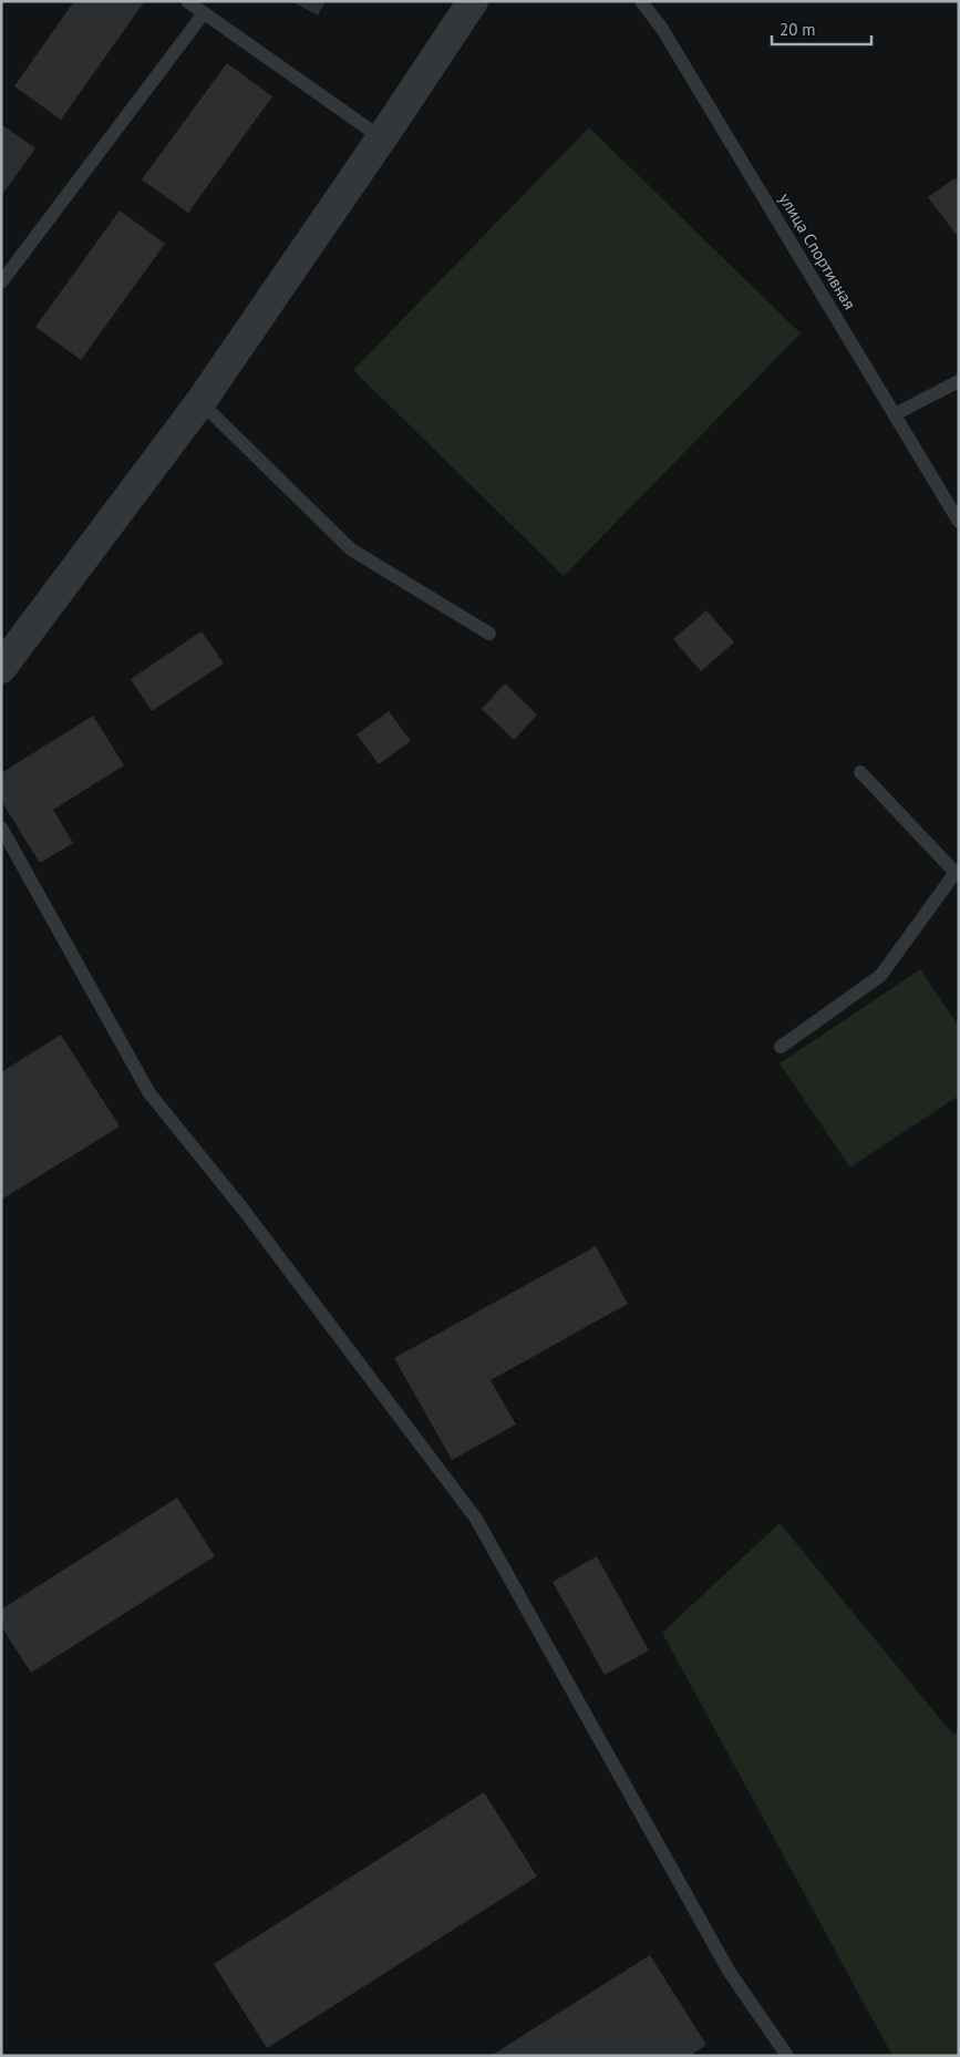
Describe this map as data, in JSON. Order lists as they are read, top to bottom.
{
  "streets": {
    "lane": ["улица Спортивная"]
  },
  "scale_bar": "20 m"
}
